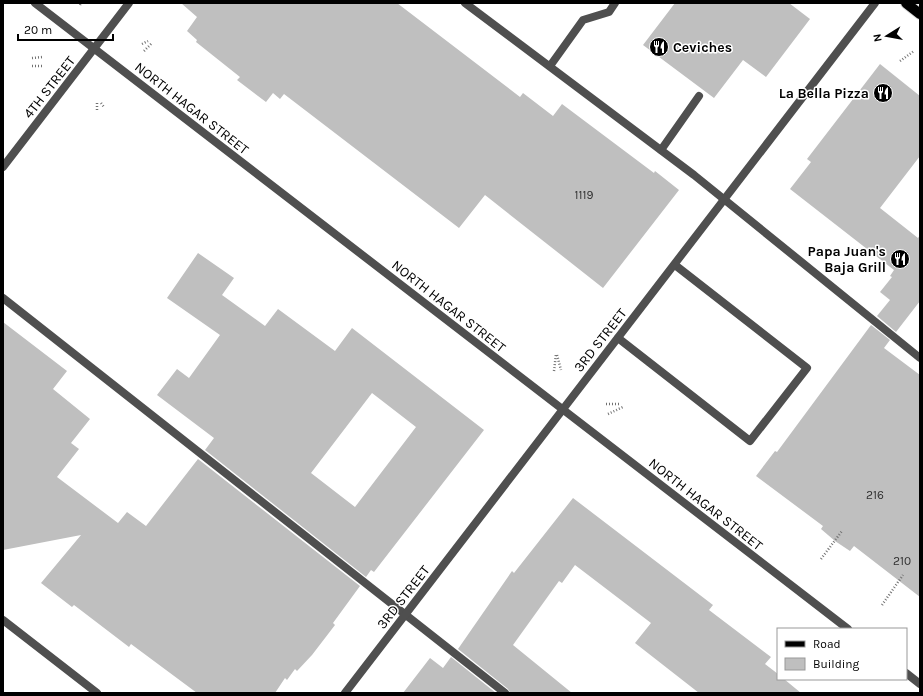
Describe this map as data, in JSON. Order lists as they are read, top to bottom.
{
  "streets": {
    "street": ["4TH STREET", "NORTH HAGAR STREET", "3RD STREET"]
  },
  "crossings": [
    ["4TH STREET", "NORTH HAGAR STREET"],
    ["NORTH HAGAR STREET", "3RD STREET"]
  ],
  "places": {
    "restaurant": ["Ceviches", "La Bella Pizza", "Papa Juan's Baja Grill"]
  },
  "house_numbers": ["1119", "216", "210"],
  "legend": ["Road", "Building"],
  "scale_bar": "20 m",
  "north": "left"
}
